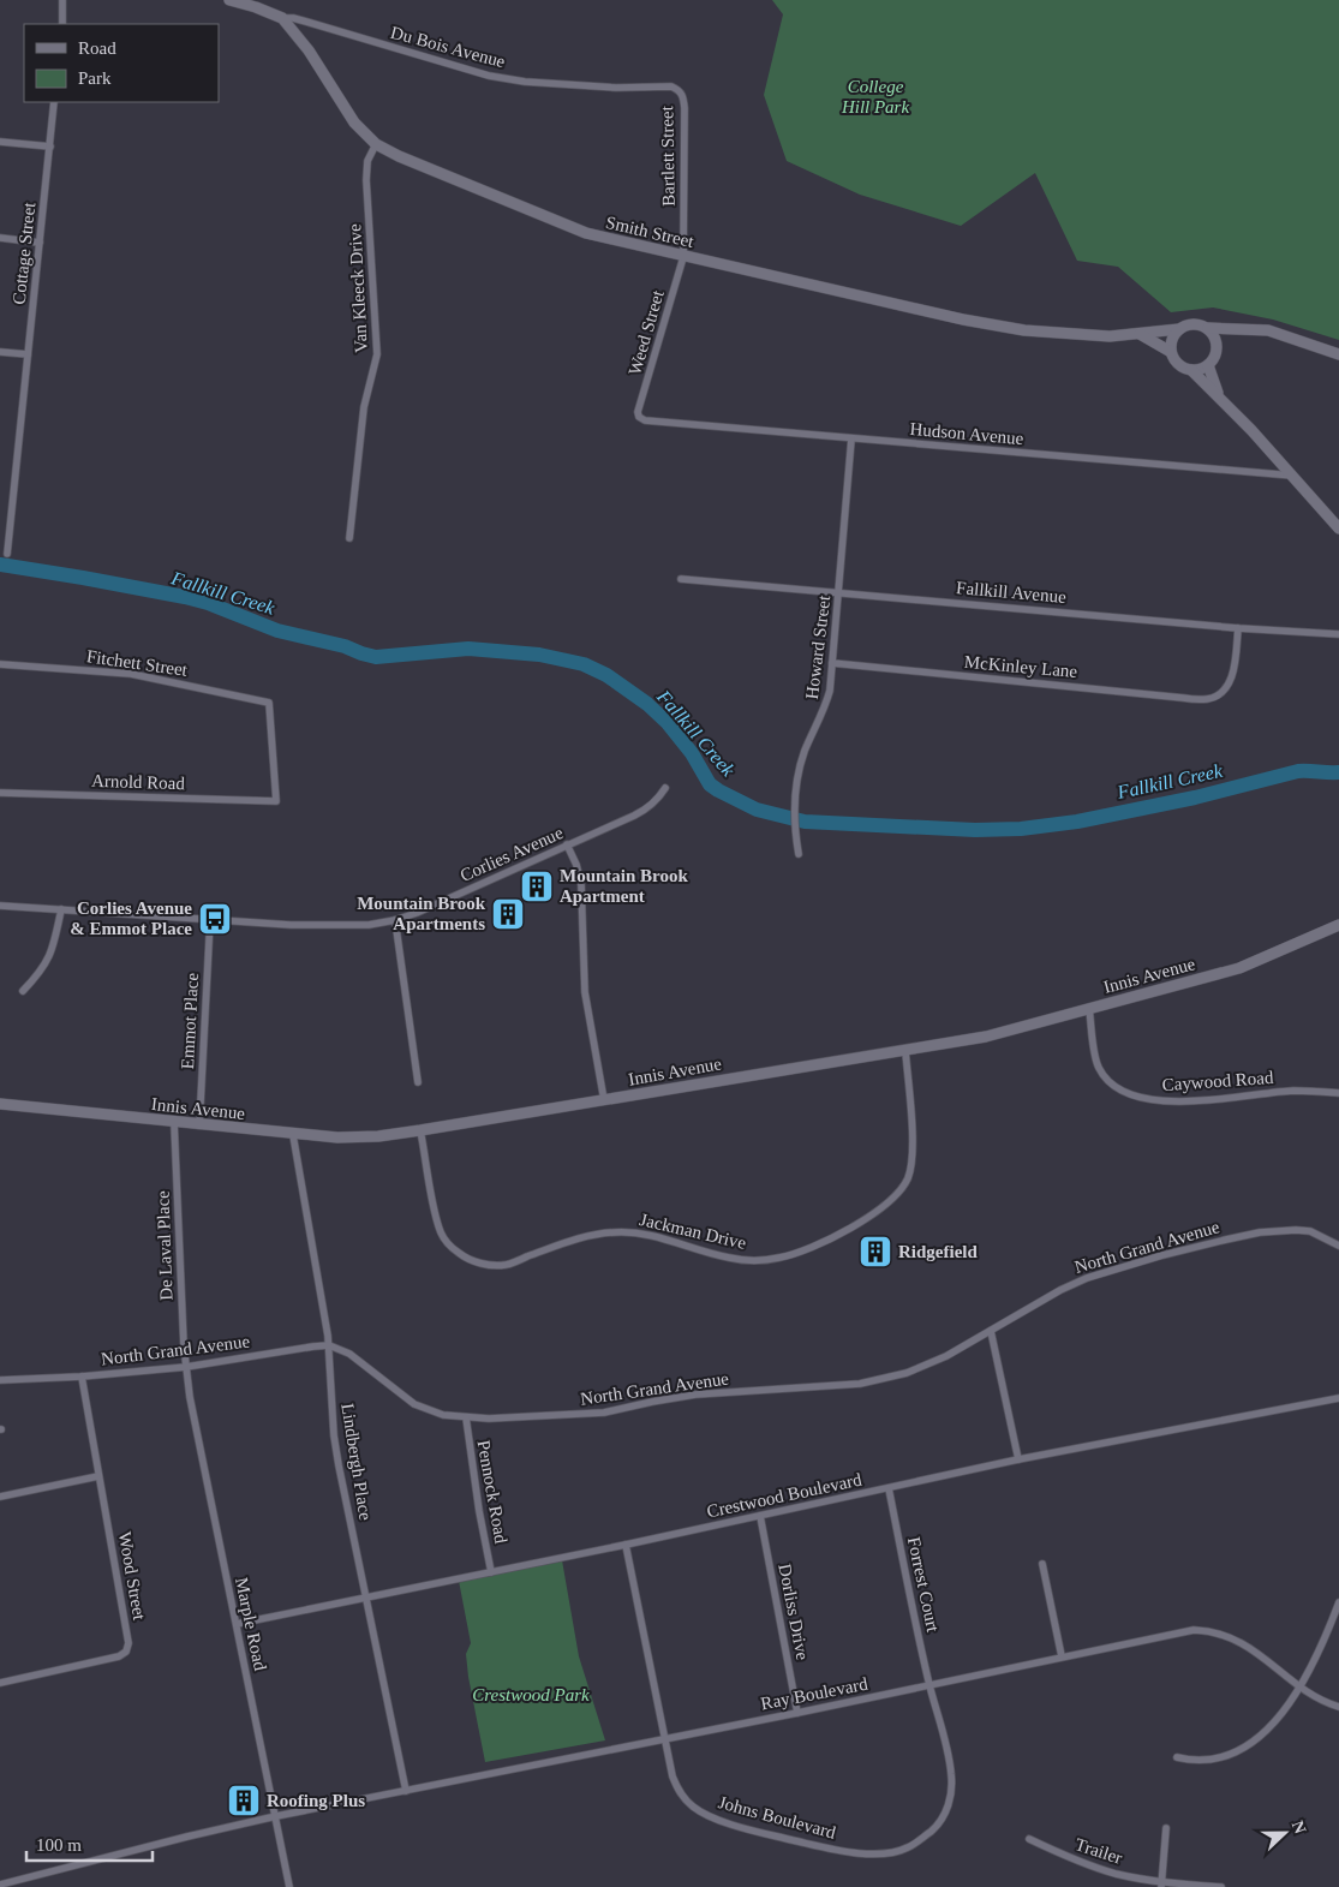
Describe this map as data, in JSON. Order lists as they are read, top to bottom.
{
  "streets": {
    "street": [
      "Du Bois Avenue",
      "Bartlett Street",
      "Smith Street",
      "Cottage Street",
      "Van Kleeck Drive",
      "Weed Street",
      "Hudson Avenue",
      "Fallkill Avenue",
      "Howard Street",
      "Fitchett Street",
      "McKinley Lane",
      "Arnold Road",
      "Corlies Avenue",
      "Innis Avenue",
      "Emmot Place",
      "Caywood Road",
      "Jackman Drive",
      "De Laval Place",
      "North Grand Avenue",
      "Lindbergh Place",
      "Pennock Road",
      "Crestwood Boulevard",
      "Wood Street",
      "Forrest Court",
      "Dorliss Drive",
      "Marple Road",
      "Ray Boulevard",
      "Johns Boulevard",
      "Trailer"
    ]
  },
  "crossings": [
    ["Du Bois Avenue", "Bartlett Street"],
    ["Du Bois Avenue", "Smith Street"],
    ["Bartlett Street", "Smith Street"],
    ["Bartlett Street", "Weed Street"],
    ["Smith Street", "Van Kleeck Drive"],
    ["Smith Street", "Weed Street"],
    ["Weed Street", "Hudson Avenue"],
    ["Hudson Avenue", "Howard Street"],
    ["Fallkill Avenue", "Howard Street"],
    ["Fallkill Avenue", "McKinley Lane"],
    ["Howard Street", "McKinley Lane"],
    ["Fitchett Street", "Arnold Road"],
    ["Corlies Avenue", "Emmot Place"],
    ["Innis Avenue", "Emmot Place"],
    ["Innis Avenue", "Caywood Road"],
    ["Innis Avenue", "Jackman Drive"],
    ["Innis Avenue", "De Laval Place"],
    ["Innis Avenue", "Lindbergh Place"],
    ["De Laval Place", "North Grand Avenue"],
    ["De Laval Place", "Marple Road"],
    ["North Grand Avenue", "Lindbergh Place"],
    ["North Grand Avenue", "Pennock Road"],
    ["North Grand Avenue", "Wood Street"],
    ["North Grand Avenue", "Marple Road"],
    ["Lindbergh Place", "Crestwood Boulevard"],
    ["Lindbergh Place", "Ray Boulevard"],
    ["Pennock Road", "Crestwood Boulevard"],
    ["Crestwood Boulevard", "Forrest Court"],
    ["Crestwood Boulevard", "Dorliss Drive"],
    ["Crestwood Boulevard", "Marple Road"],
    ["Crestwood Boulevard", "Johns Boulevard"],
    ["Forrest Court", "Ray Boulevard"],
    ["Forrest Court", "Johns Boulevard"],
    ["Dorliss Drive", "Ray Boulevard"],
    ["Marple Road", "Ray Boulevard"],
    ["Ray Boulevard", "Johns Boulevard"]
  ],
  "water": ["Fallkill Creek"],
  "parks": ["College Hill Park", "Crestwood Park"],
  "places": {
    "building": [
      "Mountain Brook Apartment",
      "Mountain Brook Apartments",
      "Ridgefield",
      "Roofing Plus"
    ],
    "bus stop": ["Corlies Avenue & Emmot Place"]
  },
  "legend": ["Road", "Park"],
  "scale_bar": "100 m",
  "north": "right"
}
